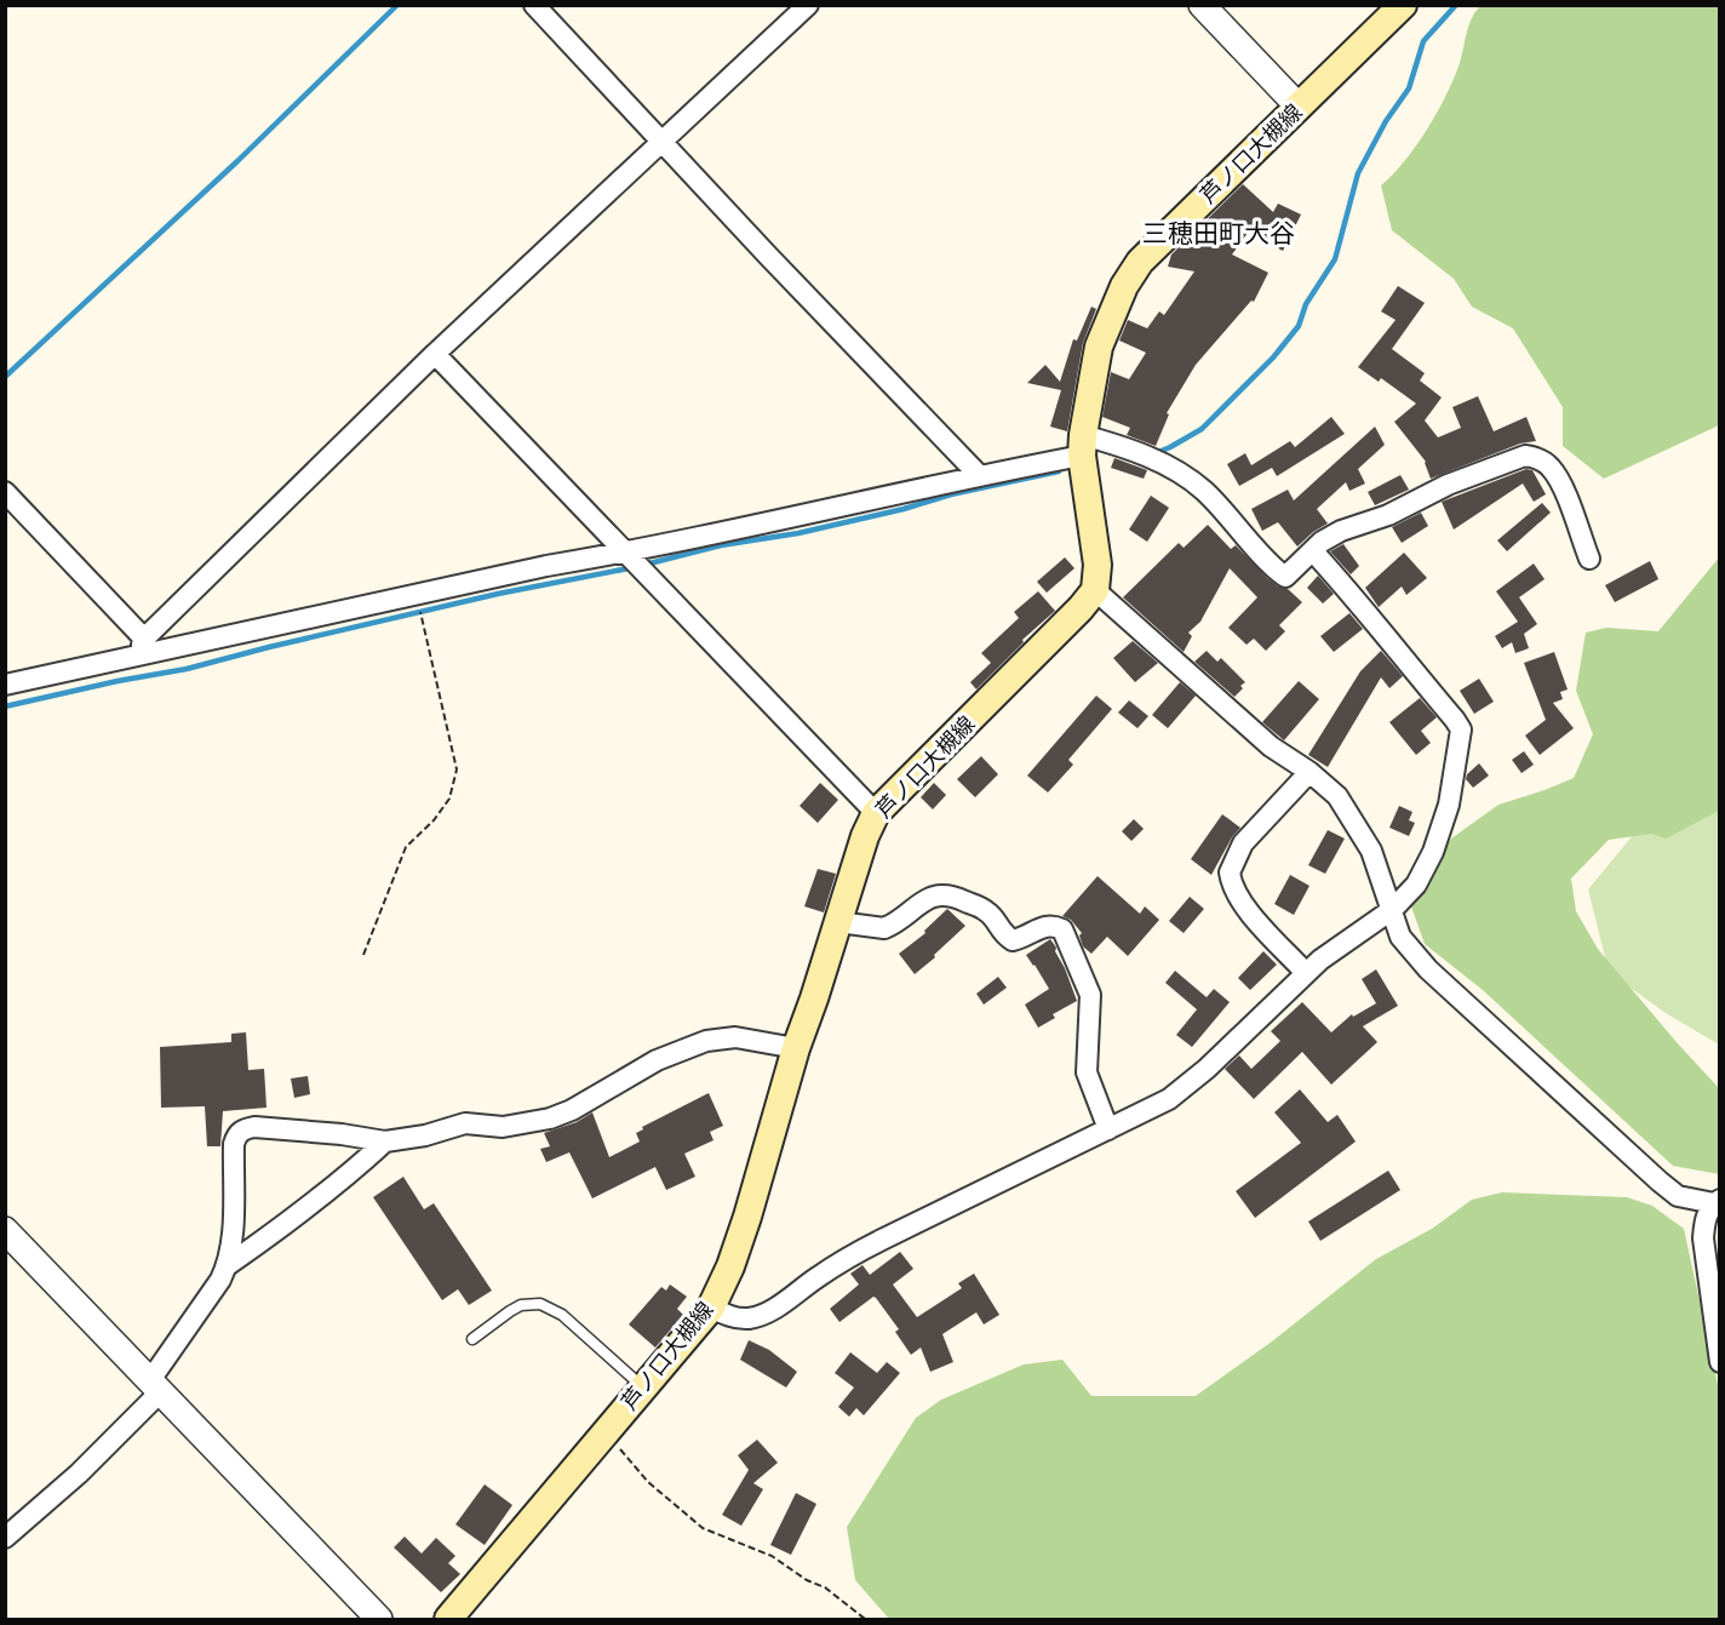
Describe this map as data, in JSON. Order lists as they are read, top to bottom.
{
  "streets": {
    "main road": ["芦ノ口大槻線"]
  },
  "districts": ["三穂田町大谷"]
}
